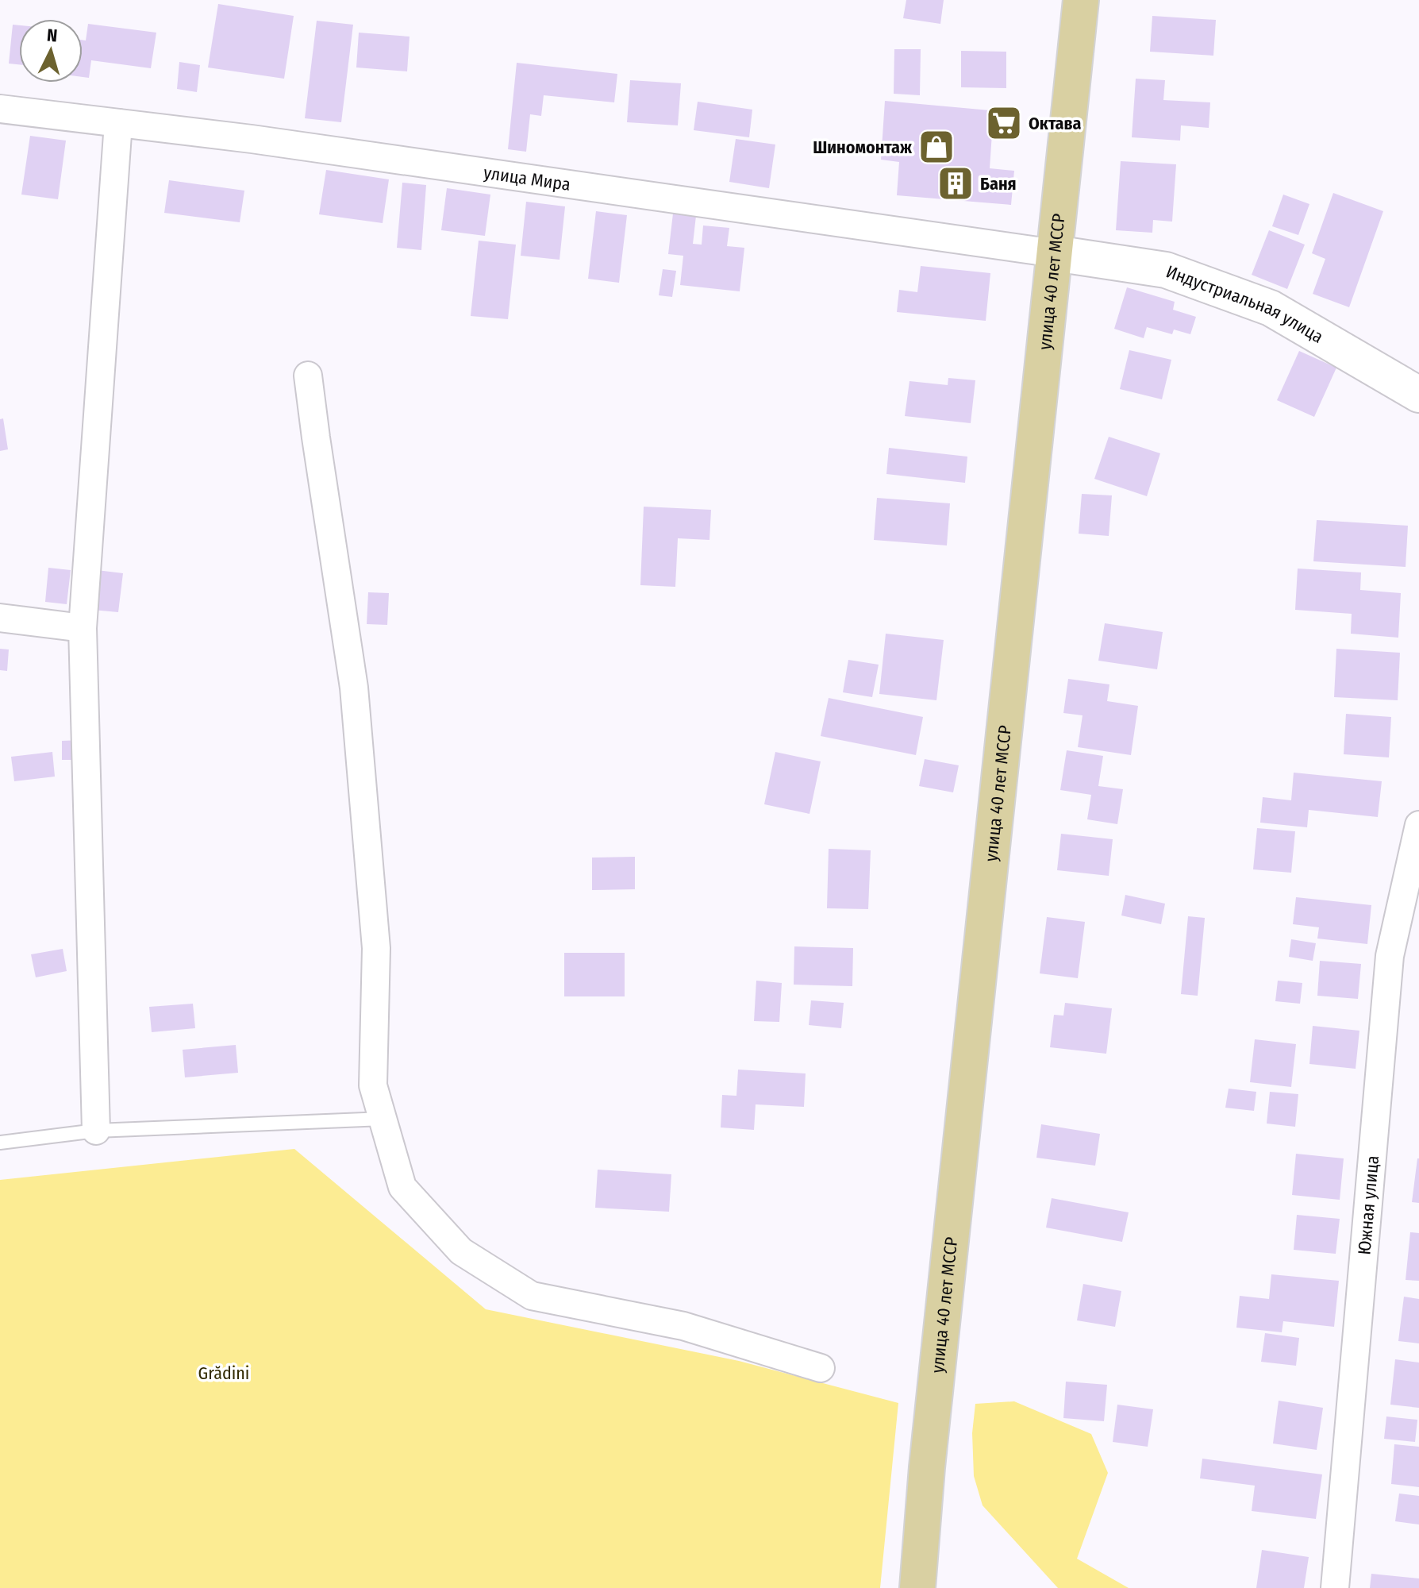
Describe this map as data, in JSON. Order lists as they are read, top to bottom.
{
  "streets": {
    "main road": ["улица 40 лет МССР"],
    "street": ["улица Мира", "Индустриальная улица", "Южная улица"]
  },
  "crossings": [
    ["улица Мира", "улица 40 лет МССР"],
    ["улица Мира", "Индустриальная улица"],
    ["улица 40 лет МССР", "Индустриальная улица"]
  ],
  "parks": ["Grădini"],
  "places": {
    "supermarket": ["Октава"],
    "shop": ["Шиномонтаж"],
    "building": ["Баня"]
  },
  "north": "top"
}
